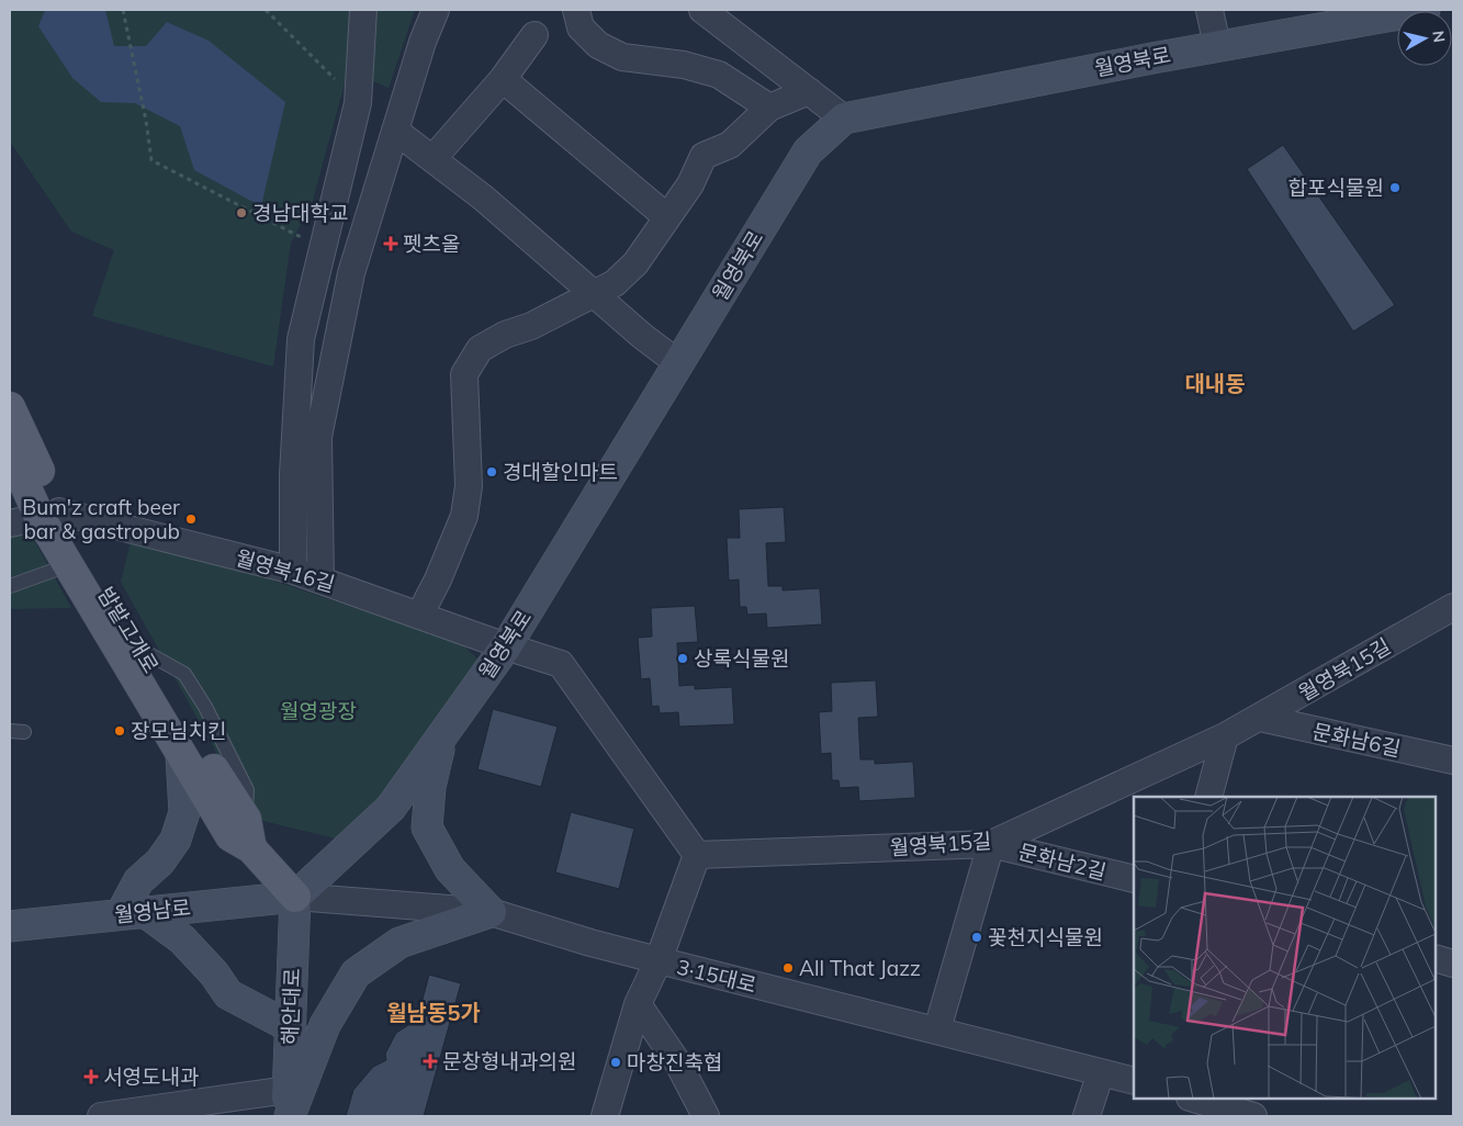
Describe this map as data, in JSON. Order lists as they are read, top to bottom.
{
  "streets": {
    "main road": [
      "월영북로",
      "밤밭고개로",
      "월영남로",
      "해안대로"
    ],
    "street": [
      "월영북16길",
      "월영북15길",
      "문화남6길",
      "문화남2길",
      "3·15대로"
    ]
  },
  "crossings": [
    ["월영북로", "월영북16길"],
    ["월영북로", "밤밭고개로"],
    ["월영북로", "월영남로"],
    ["월영북로", "3·15대로"],
    ["월영북로", "해안대로"],
    ["월영북16길", "밤밭고개로"],
    ["밤밭고개로", "월영남로"],
    ["밤밭고개로", "3·15대로"],
    ["밤밭고개로", "해안대로"],
    ["월영북15길", "문화남6길"],
    ["월영북15길", "문화남2길"],
    ["월영남로", "3·15대로"],
    ["월영남로", "해안대로"],
    ["3·15대로", "해안대로"]
  ],
  "districts": ["대내동", "월남동5가"],
  "parks": ["월영광장"],
  "places": {
    "other": [
      "합포식물원",
      "경남대학교",
      "경대할인마트",
      "Bum'z craft beer bar & gastropub",
      "상록식물원",
      "장모님치킨",
      "꽃천지식물원",
      "All That Jazz",
      "마창진축협"
    ],
    "health": ["펫츠올", "문창형내과의원", "서영도내과"]
  },
  "north": "right"
}
